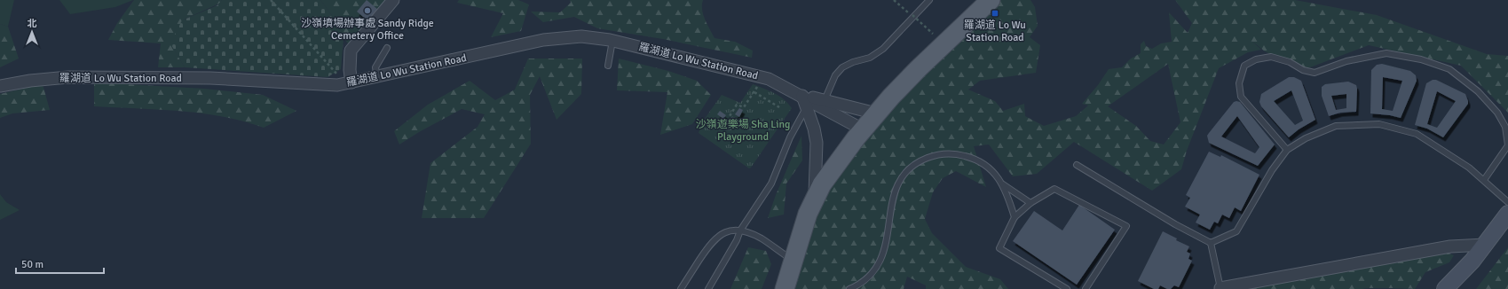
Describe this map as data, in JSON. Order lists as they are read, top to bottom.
{
  "streets": {
    "street": ["羅湖道 Lo Wu Station Road"]
  },
  "parks": ["沙嶺遊樂場 Sha Ling Playground"],
  "places": {
    "other": ["沙嶺墳場辦事處 Sandy Ridge Cemetery Office"],
    "transit": ["羅湖道 Lo Wu Station Road"]
  },
  "scale_bar": "50 m",
  "north": "top"
}
